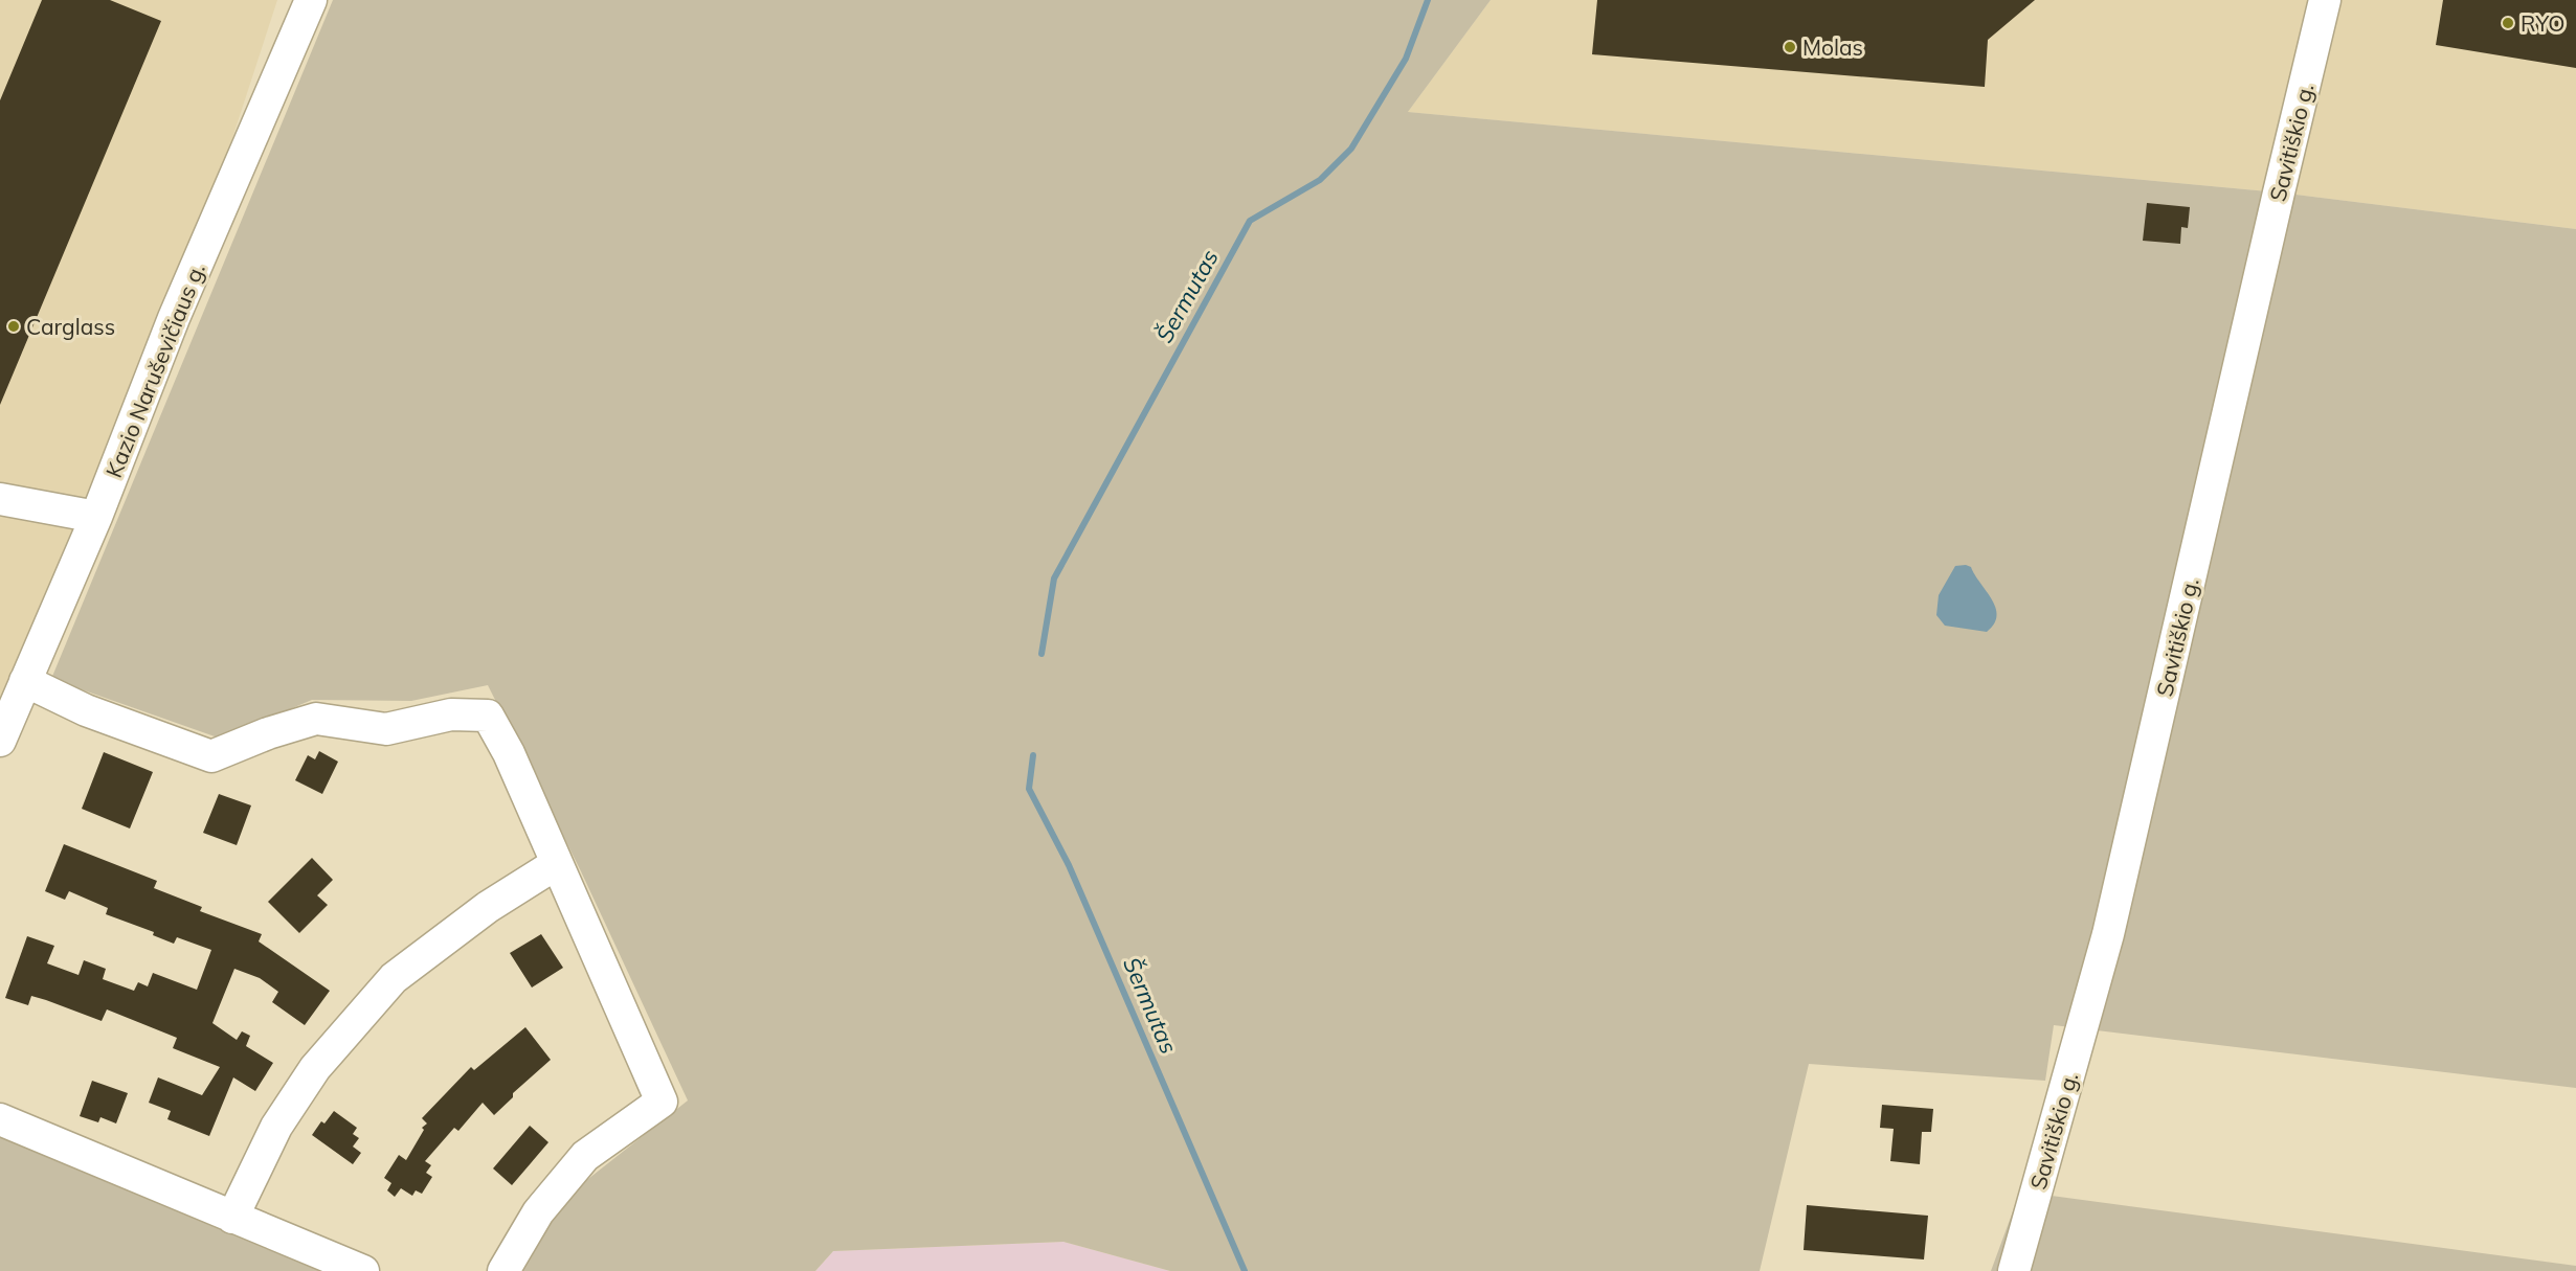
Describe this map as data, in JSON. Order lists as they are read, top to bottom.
{
  "streets": {
    "street": ["Savitiškio g.", "Kazio Naruševičiaus g."]
  },
  "water": ["Šermutas"],
  "places": ["RYO", "Molas", "Carglass"]
}
